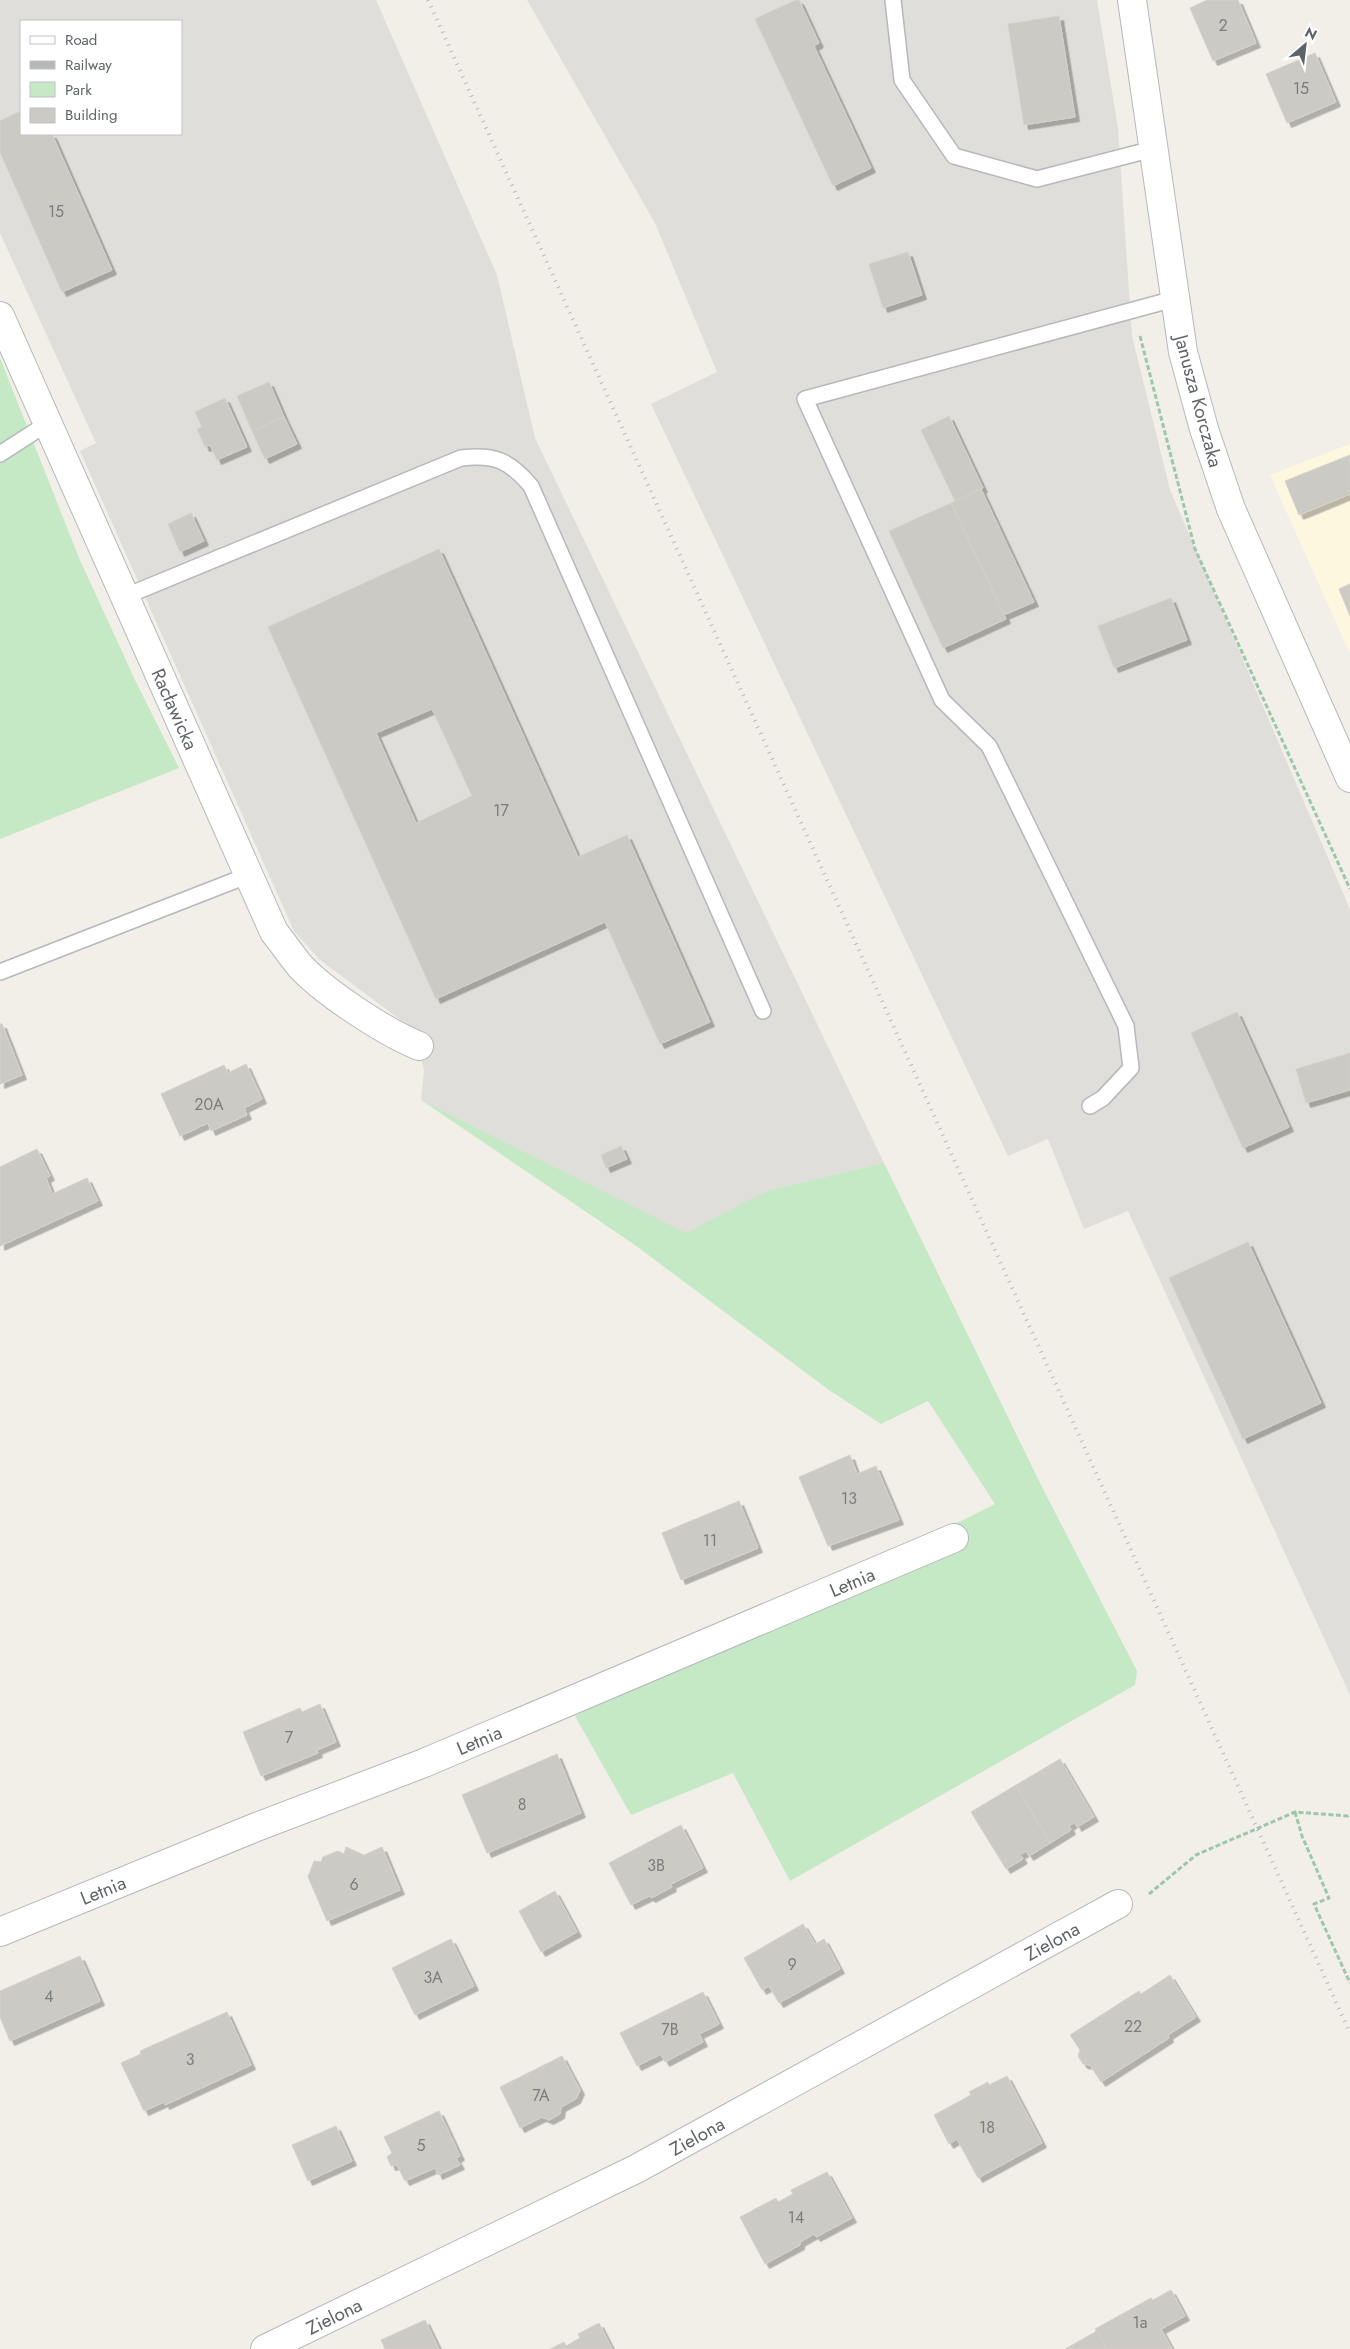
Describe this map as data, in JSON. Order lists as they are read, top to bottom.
{
  "streets": {
    "street": [
      "Janusza Korczaka",
      "Racławicka",
      "Letnia",
      "Zielona"
    ]
  },
  "house_numbers": [
    "2",
    "15",
    "15",
    "17",
    "20A",
    "13",
    "11",
    "7",
    "8",
    "3B",
    "6",
    "9",
    "3A",
    "4",
    "22",
    "7B",
    "3",
    "7A",
    "18",
    "5",
    "14",
    "1a"
  ],
  "legend": [
    "Road",
    "Railway",
    "Park",
    "Building"
  ],
  "north": "top right"
}
